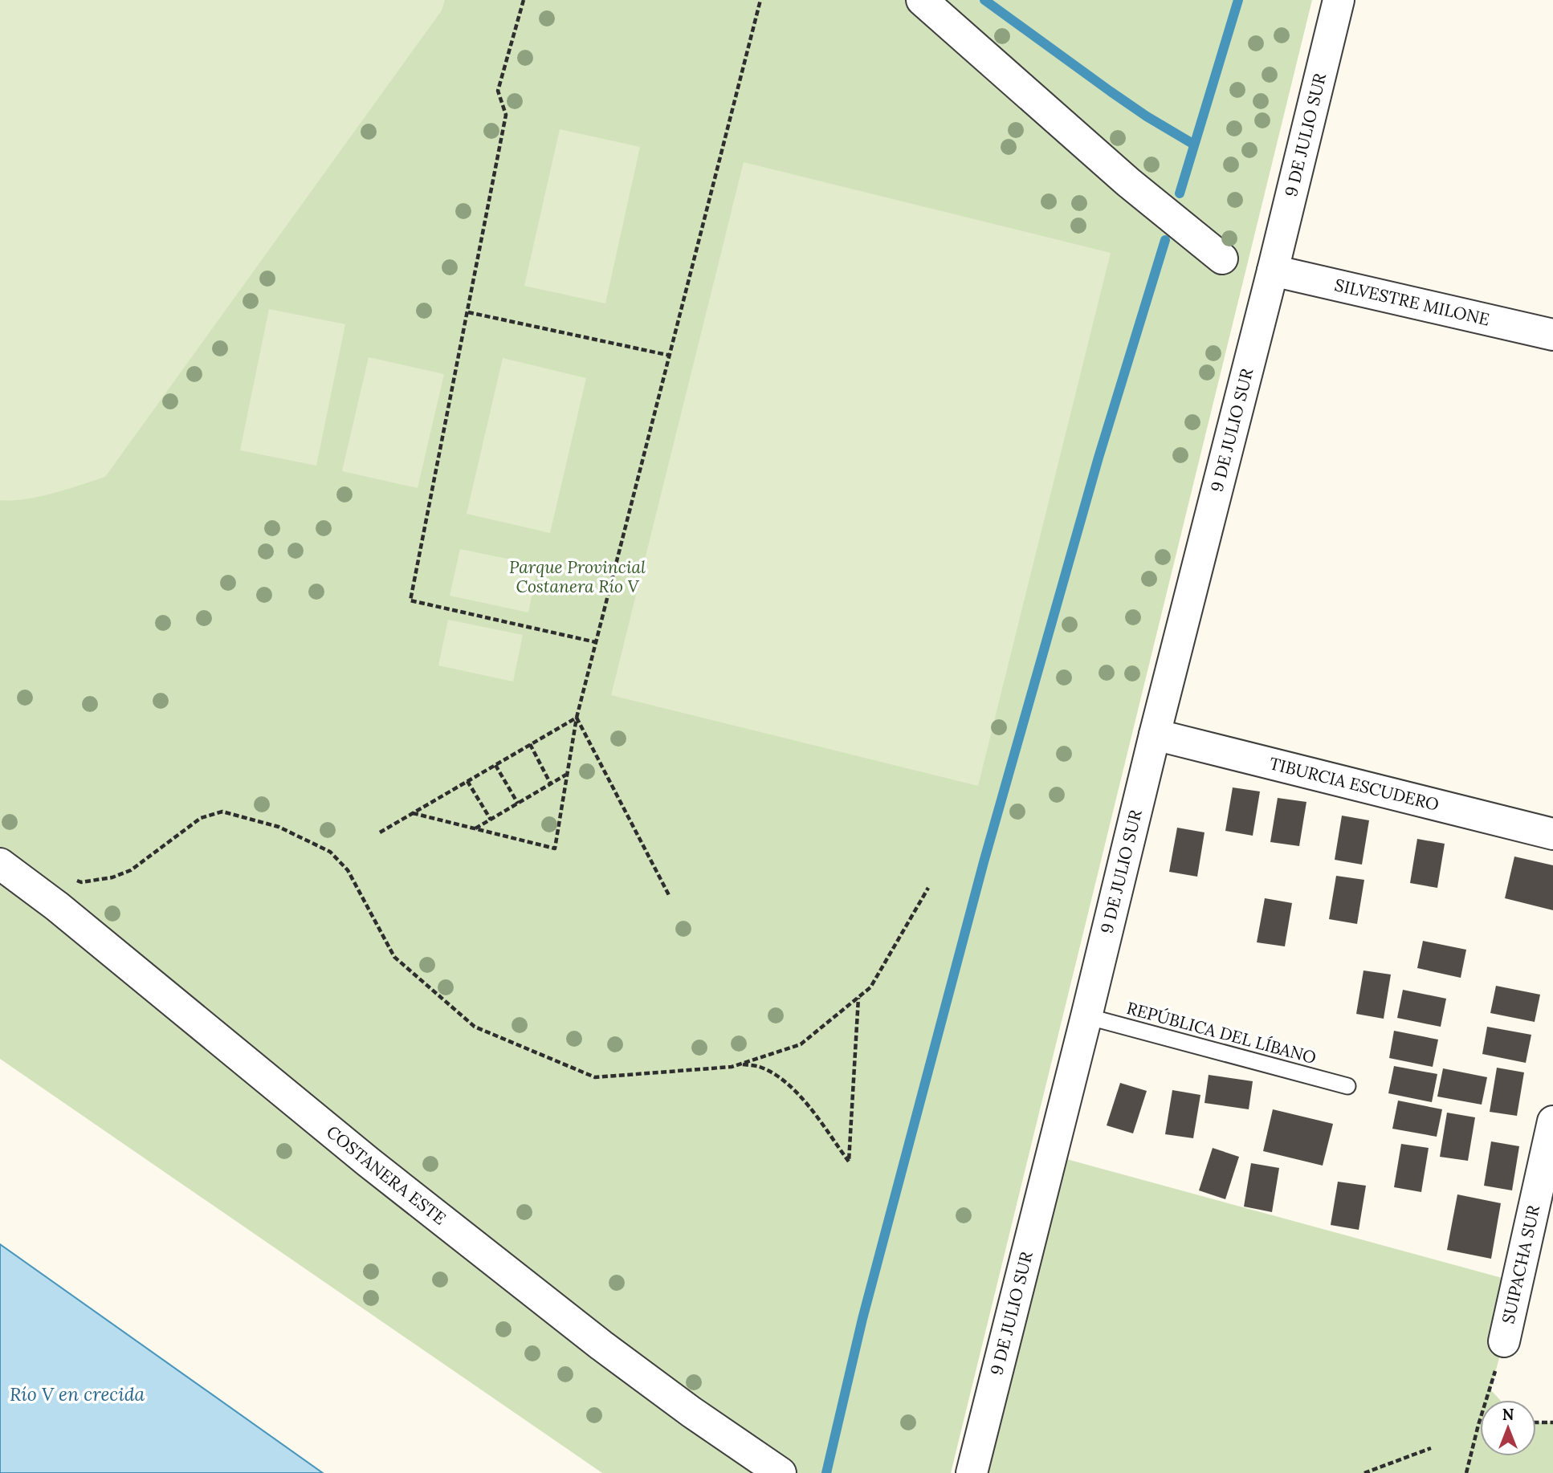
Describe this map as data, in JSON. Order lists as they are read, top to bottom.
{
  "streets": {
    "street": [
      "9 DE JULIO SUR",
      "SILVESTRE MILONE",
      "TIBURCIA ESCUDERO",
      "COSTANERA ESTE",
      "SUIPACHA SUR"
    ],
    "lane": ["REPÚBLICA DEL LÍBANO"]
  },
  "crossings": [
    ["9 DE JULIO SUR", "SILVESTRE MILONE"],
    ["9 DE JULIO SUR", "TIBURCIA ESCUDERO"],
    ["9 DE JULIO SUR", "REPÚBLICA DEL LÍBANO"]
  ],
  "water": ["Río V en crecida"],
  "parks": ["Parque Provincial Costanera Río V"],
  "north": "top"
}
